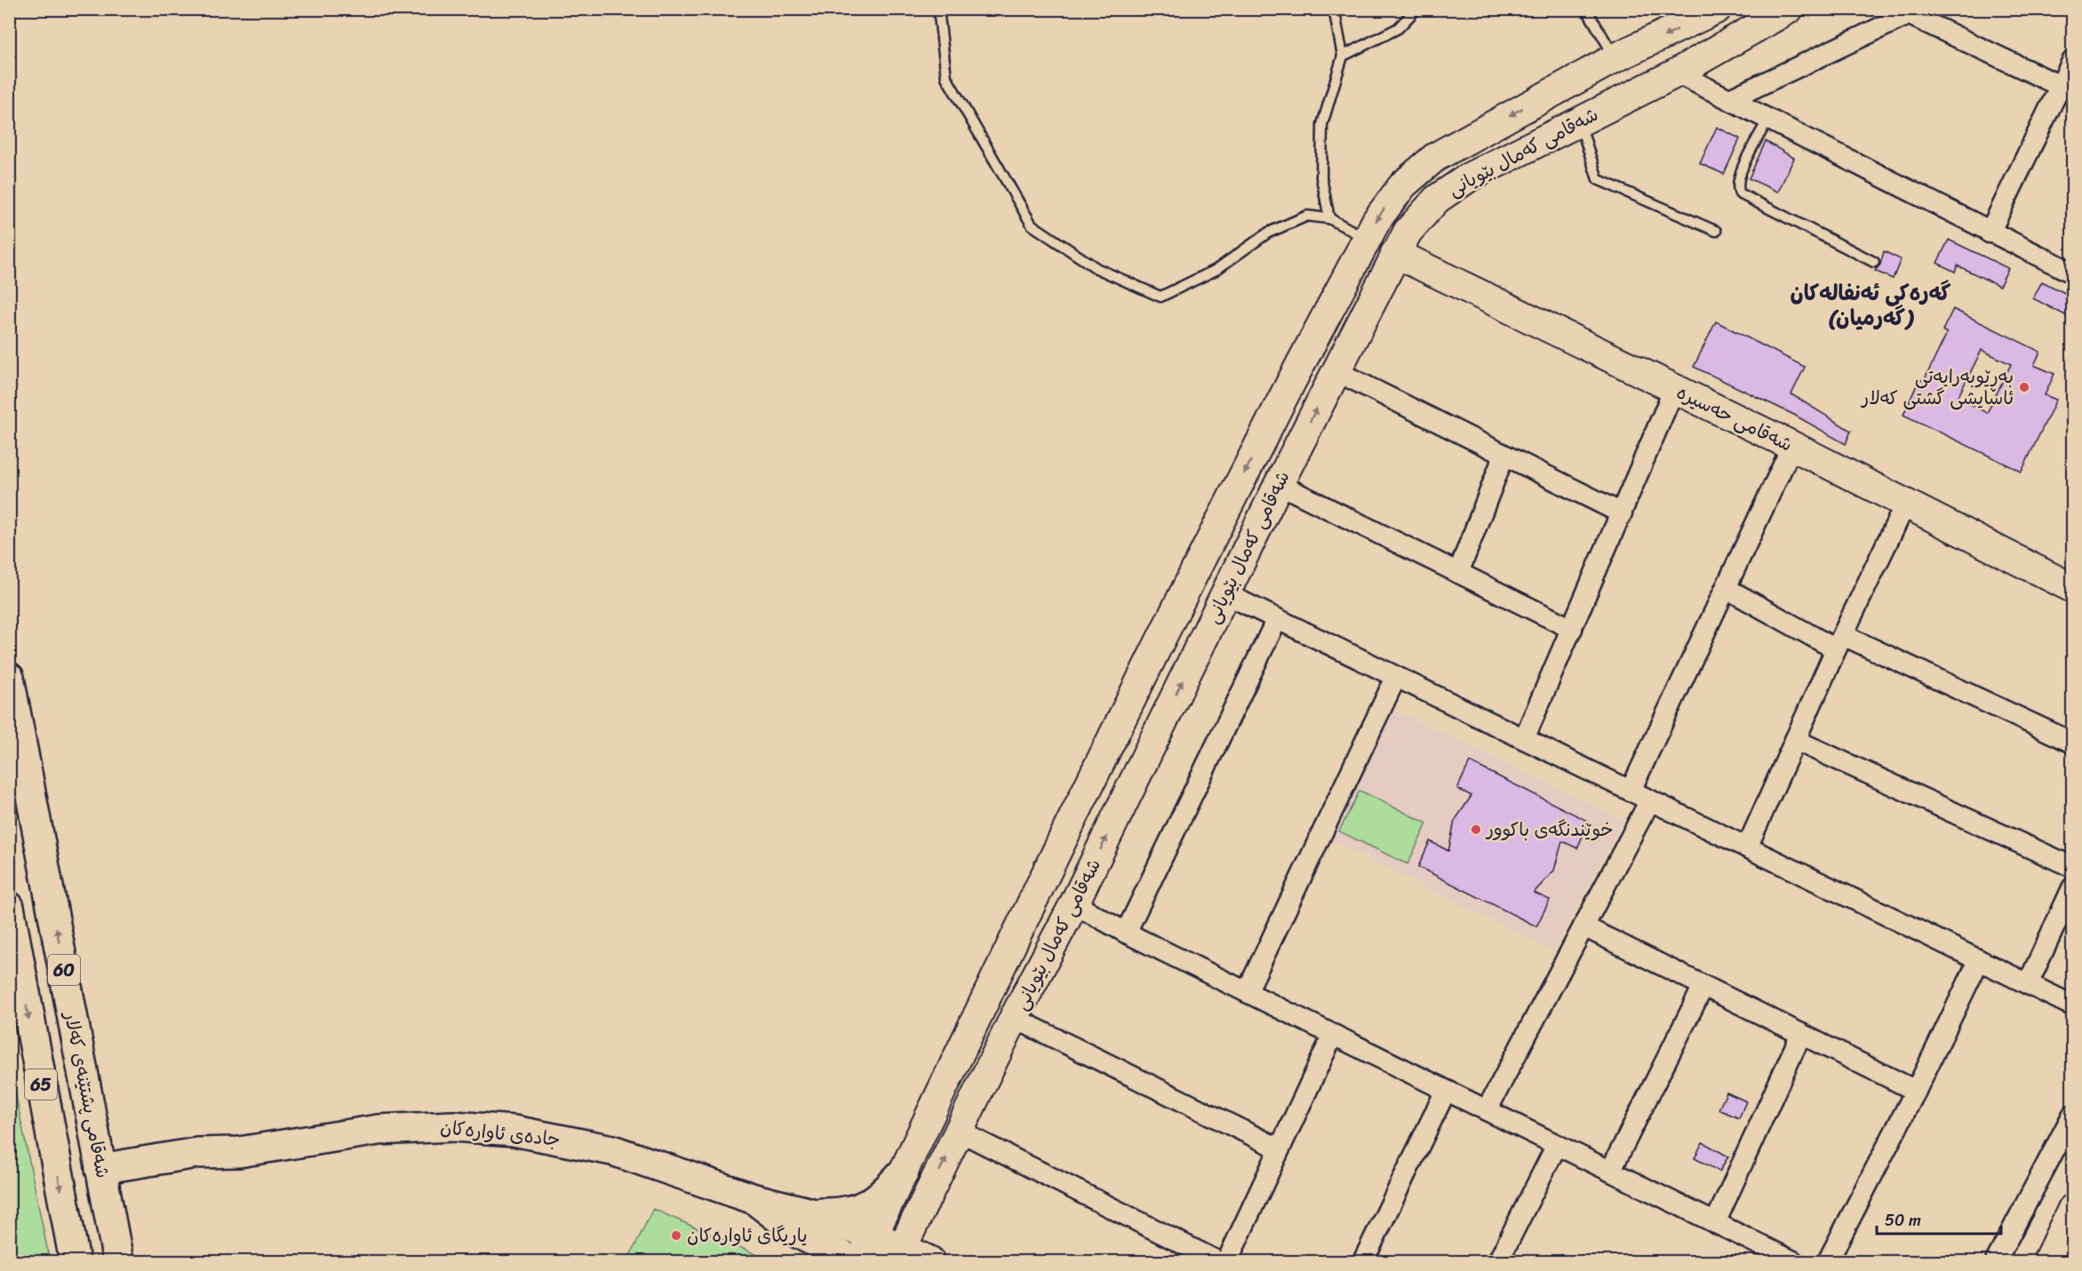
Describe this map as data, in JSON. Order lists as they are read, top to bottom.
{
  "streets": {
    "main road": [
      "شەقامی کەمال بێویانی",
      "شەقامی حەسیرە",
      "60",
      "65",
      "شەقامی پشتێنەی کەلار",
      "جادەی ئاوارەکان"
    ]
  },
  "crossings": [
    ["شەقامی کەمال بێویانی", "شەقامی حەسیرە"],
    ["شەقامی پشتێنەی کەلار", "جادەی ئاوارەکان"]
  ],
  "districts": ["گەرەکی ئەنفالەکان (گەرمیان)"],
  "places": ["بەڕێوبەرایەتی ئاسایشی گشتی کەلار", "خوێندنگەی باکوور", "یاریگای ئاوارەکان"],
  "scale_bar": "50 m"
}
